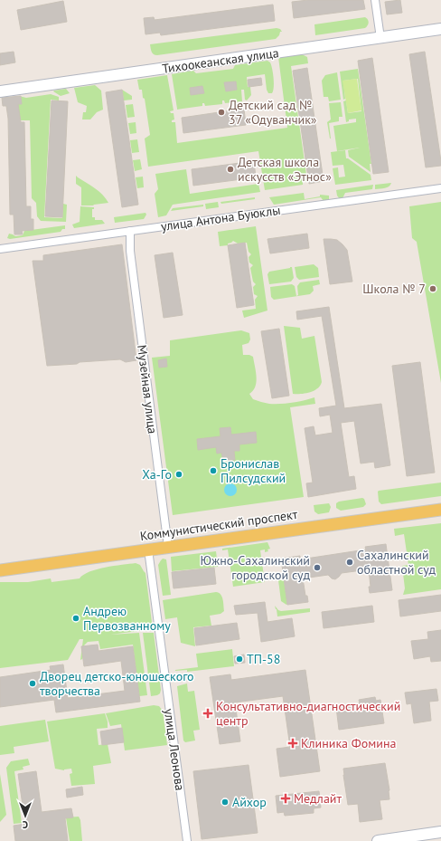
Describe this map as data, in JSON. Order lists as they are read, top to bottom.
{
  "streets": {
    "main road": ["Коммунистический проспект"],
    "street": [
      "Тихоокеанская улица",
      "улица Антона Буюклы",
      "Музейная улица",
      "улица Леонова"
    ]
  },
  "crossings": [
    ["улица Антона Буюклы", "Музейная улица"],
    ["Музейная улица", "Коммунистический проспект"],
    ["Коммунистический проспект", "улица Леонова"]
  ],
  "places": {
    "other": [
      "Детский сад № 37 «Одуванчик»",
      "Детская школа искусств «Этнос»",
      "Школа № 7",
      "Бронислав Пилсудский",
      "Ха-Го",
      "Сахалинский областной суд",
      "Южно-Сахалинский городской суд",
      "Андрею Первозванному",
      "ТП-58",
      "Дворец детско-юношеского творчества",
      "Айхор"
    ],
    "health": ["Консультативно-диагностический центр", "Клиника Фомина", "Медлайт"]
  },
  "north": "bottom"
}
